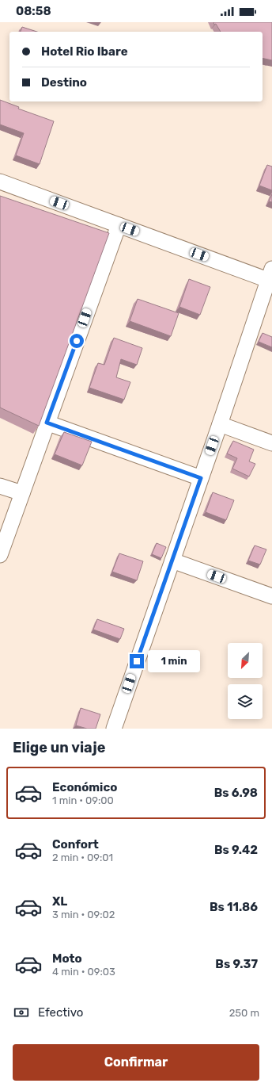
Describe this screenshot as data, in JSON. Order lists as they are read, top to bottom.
{
  "north": "bottom left",
  "page": {
    "status": "08:58",
    "banner": ["Hotel Rio Ibare", "Destino"],
    "bubble": "1 min",
    "heading": "Elige un viaje",
    "list": [
      {
        "name": "Económico",
        "note": "1 min · 09:00",
        "value": "Bs 6.98"
      },
      {
        "name": "Confort",
        "note": "2 min · 09:01",
        "value": "Bs 9.42"
      },
      {
        "name": "XL",
        "note": "3 min · 09:02",
        "value": "Bs 11.86"
      },
      {
        "name": "Moto",
        "note": "4 min · 09:03",
        "value": "Bs 9.37"
      }
    ],
    "pay": ["Efectivo", "250 m"],
    "buttons": "Confirmar"
  }
}
